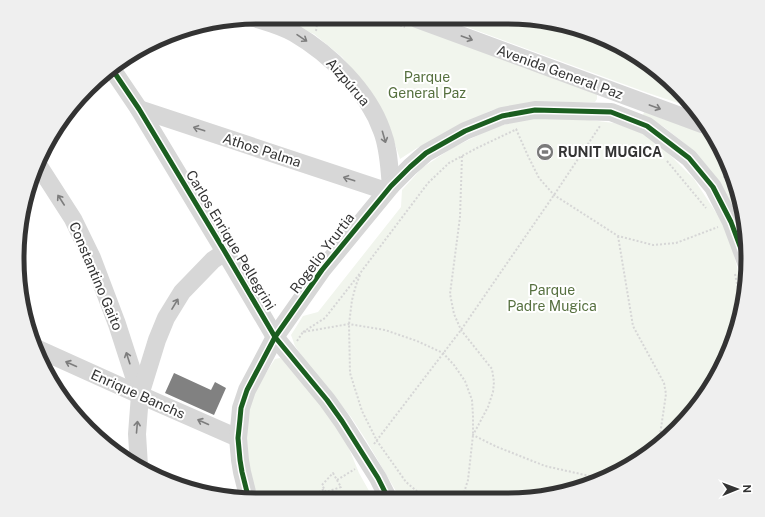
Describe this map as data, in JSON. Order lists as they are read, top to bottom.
{
  "streets": {
    "street": [
      "Avenida General Paz",
      "Aizpúrua",
      "Athos Palma",
      "Carlos Enrique Pellegrini",
      "Rogelio Yrurtia",
      "Constantino Gaito",
      "Enrique Banchs"
    ]
  },
  "crossings": [
    ["Aizpúrua", "Athos Palma"],
    ["Aizpúrua", "Rogelio Yrurtia"],
    ["Athos Palma", "Carlos Enrique Pellegrini"],
    ["Athos Palma", "Rogelio Yrurtia"],
    ["Carlos Enrique Pellegrini", "Rogelio Yrurtia"],
    ["Rogelio Yrurtia", "Enrique Banchs"],
    ["Constantino Gaito", "Enrique Banchs"]
  ],
  "one_way": [
    "Avenida General Paz",
    "Aizpúrua",
    "Athos Palma",
    "Constantino Gaito",
    "Enrique Banchs"
  ],
  "parks": ["Parque General Paz", "Parque Padre Mugica"],
  "places": {
    "sports": ["RUNIT MUGICA"]
  },
  "north": "right"
}
